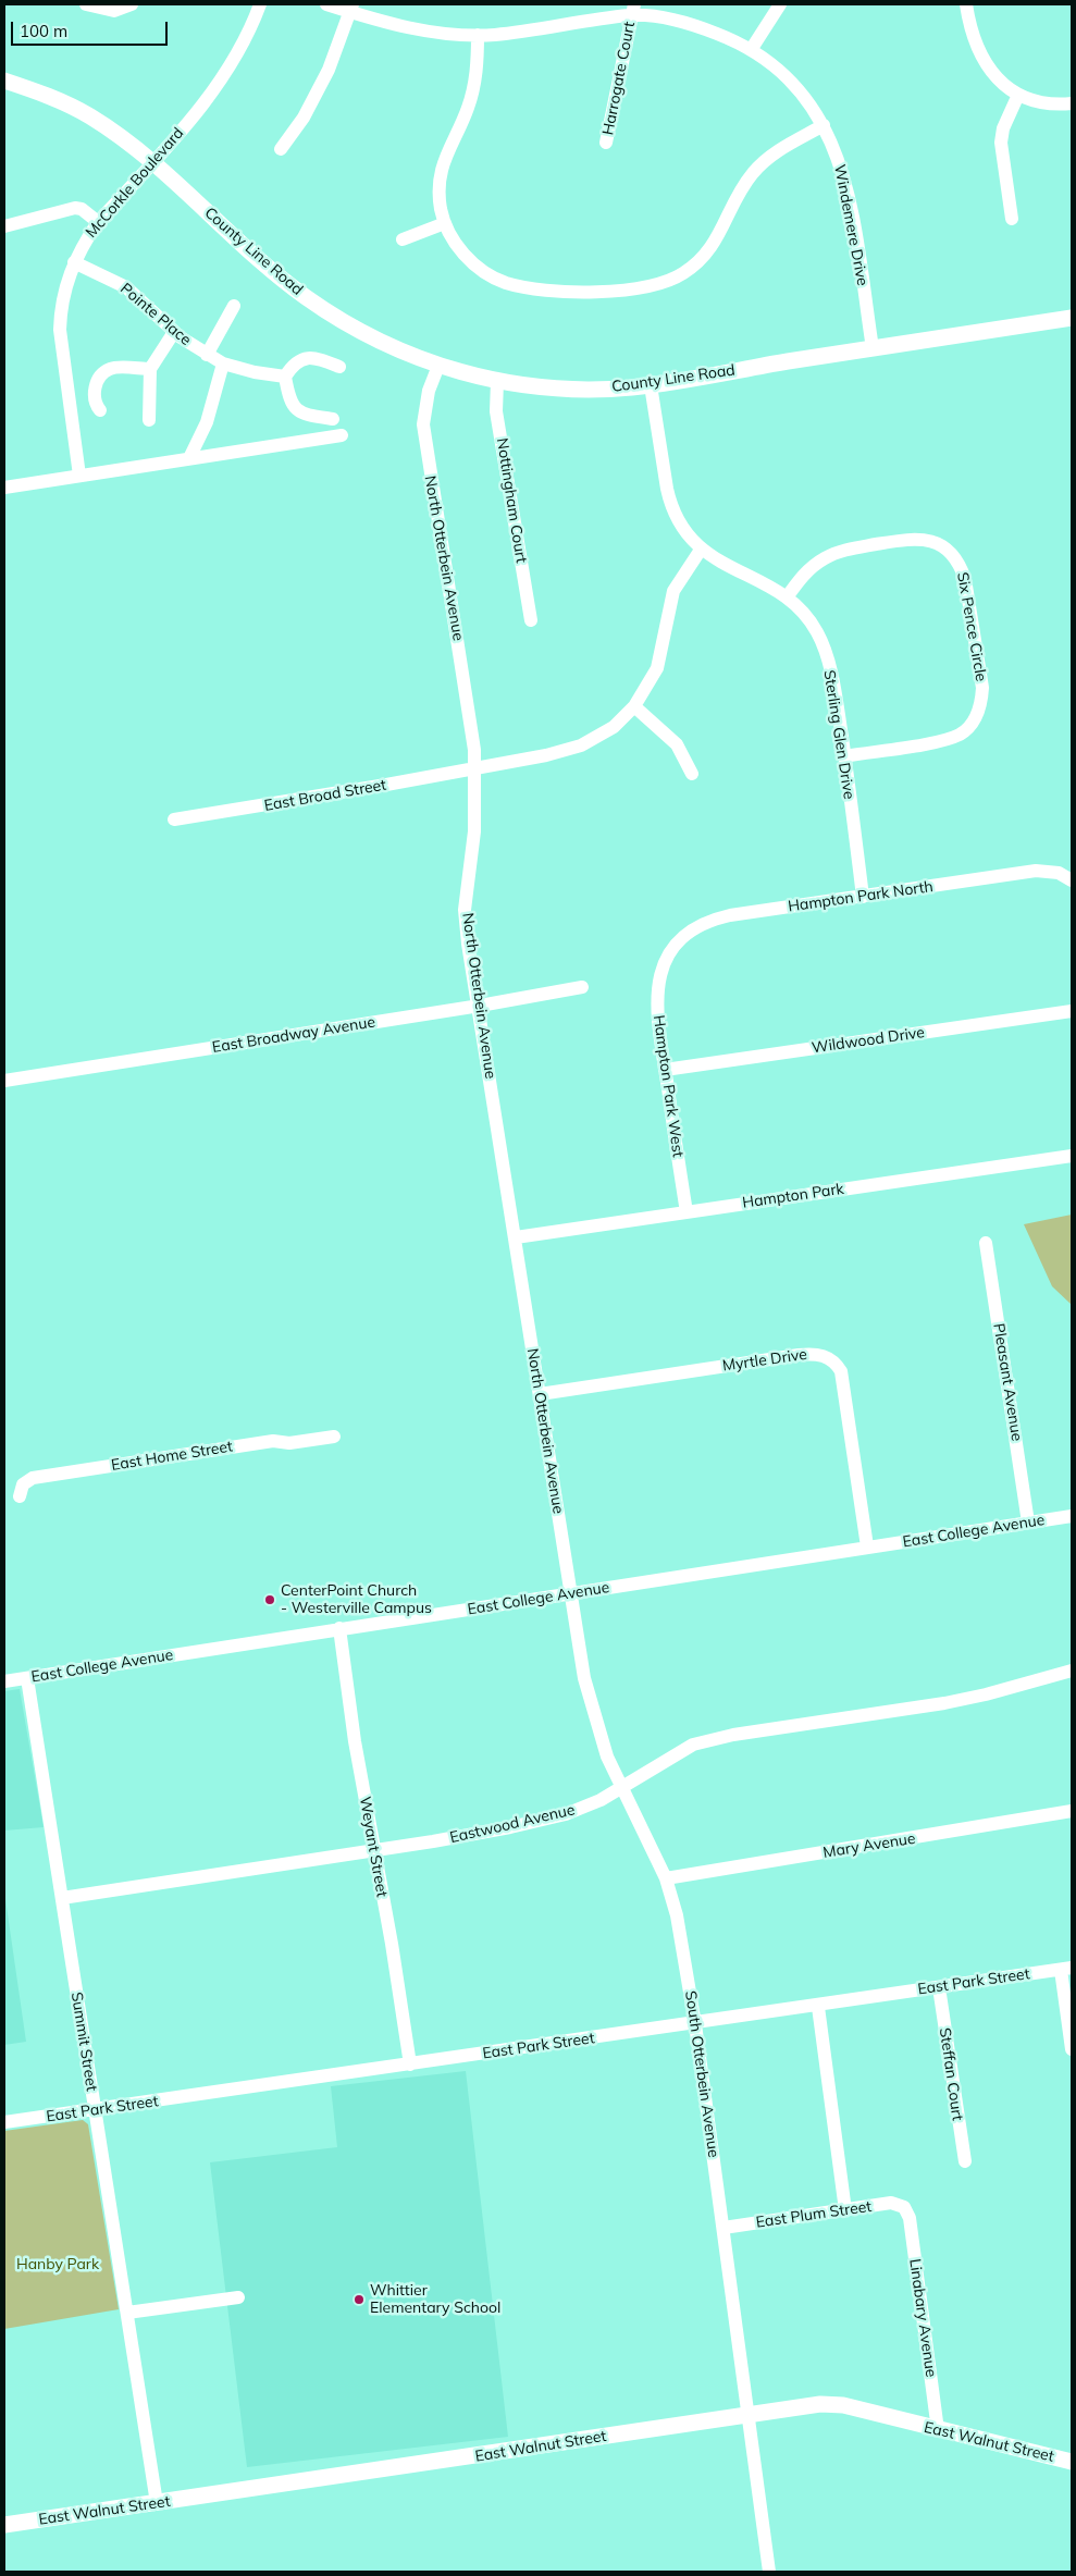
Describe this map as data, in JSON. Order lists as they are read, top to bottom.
{
  "streets": {
    "main road": ["County Line Road", "East Walnut Street"],
    "street": [
      "Harrogate Court",
      "McCorkle Boulevard",
      "Windemere Drive",
      "Pointe Place",
      "Nottingham Court",
      "North Otterbein Avenue",
      "Six Pence Circle",
      "Sterling Glen Drive",
      "East Broad Street",
      "Hampton Park North",
      "East Broadway Avenue",
      "Wildwood Drive",
      "Hampton Park West",
      "Hampton Park",
      "Myrtle Drive",
      "Pleasant Avenue",
      "East Home Street",
      "East College Avenue",
      "Eastwood Avenue",
      "Mary Avenue",
      "Weyant Street",
      "East Park Street",
      "Summit Street",
      "South Otterbein Avenue",
      "Steffan Court",
      "East Plum Street",
      "Linabary Avenue"
    ]
  },
  "crossings": [
    ["Harrogate Court", "Windemere Drive"],
    ["McCorkle Boulevard", "County Line Road"],
    ["McCorkle Boulevard", "Pointe Place"],
    ["Windemere Drive", "County Line Road"],
    ["County Line Road", "Nottingham Court"],
    ["County Line Road", "North Otterbein Avenue"],
    ["County Line Road", "Sterling Glen Drive"],
    ["North Otterbein Avenue", "East Broad Street"],
    ["North Otterbein Avenue", "East Broadway Avenue"],
    ["North Otterbein Avenue", "Hampton Park"],
    ["North Otterbein Avenue", "Myrtle Drive"],
    ["North Otterbein Avenue", "East College Avenue"],
    ["North Otterbein Avenue", "South Otterbein Avenue"],
    ["Six Pence Circle", "Sterling Glen Drive"],
    ["Sterling Glen Drive", "East Broad Street"],
    ["Sterling Glen Drive", "Hampton Park North"],
    ["Hampton Park North", "Hampton Park West"],
    ["Wildwood Drive", "Hampton Park West"],
    ["Hampton Park West", "Hampton Park"],
    ["Myrtle Drive", "East College Avenue"],
    ["Pleasant Avenue", "East College Avenue"],
    ["East College Avenue", "Weyant Street"],
    ["East College Avenue", "Summit Street"],
    ["East College Avenue", "South Otterbein Avenue"],
    ["Eastwood Avenue", "Weyant Street"],
    ["Eastwood Avenue", "Summit Street"],
    ["Eastwood Avenue", "South Otterbein Avenue"],
    ["Mary Avenue", "South Otterbein Avenue"],
    ["Weyant Street", "East Park Street"],
    ["East Park Street", "Summit Street"],
    ["East Park Street", "South Otterbein Avenue"],
    ["East Park Street", "Steffan Court"],
    ["Summit Street", "East Walnut Street"],
    ["South Otterbein Avenue", "East Plum Street"],
    ["South Otterbein Avenue", "East Walnut Street"],
    ["East Plum Street", "Linabary Avenue"],
    ["Linabary Avenue", "East Walnut Street"]
  ],
  "parks": ["Hanby Park"],
  "places": ["CenterPoint Church - Westerville Campus", "Whittier Elementary School"],
  "scale_bar": "100 m"
}
